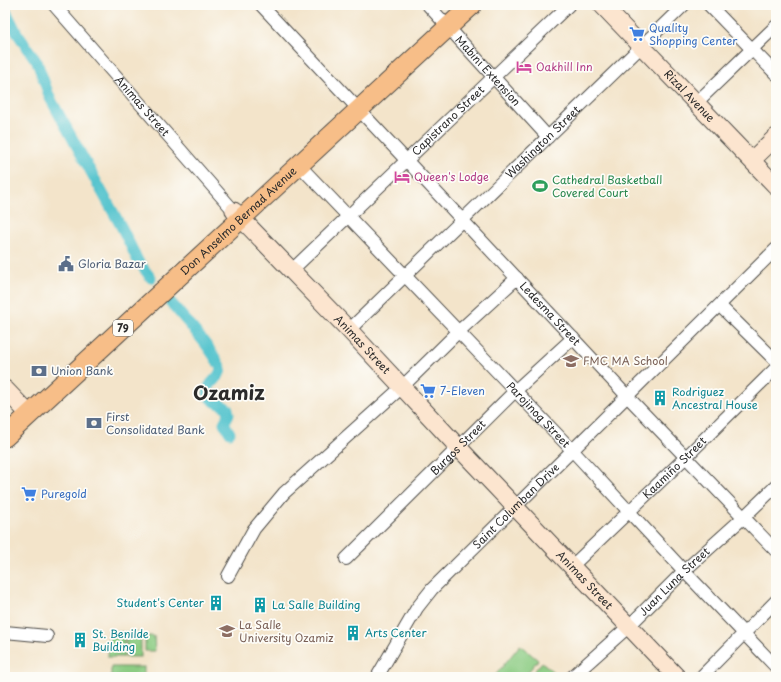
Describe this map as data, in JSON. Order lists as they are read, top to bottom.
{
  "streets": {
    "main road": ["Don Anselmo Bernad Avenue", "79"],
    "street": [
      "Mabini Extension",
      "Rizal Avenue",
      "Animas Street",
      "Capistrano Street",
      "Washington Street",
      "Ledesma Street",
      "Parojinog Street",
      "Burgos Street",
      "Kaamiño Street",
      "Saint Columban Drive",
      "Juan Luna Street"
    ]
  },
  "crossings": [
    ["Mabini Extension", "Capistrano Street"],
    ["Mabini Extension", "Washington Street"],
    ["Mabini Extension", "Don Anselmo Bernad Avenue"],
    ["Rizal Avenue", "Washington Street"],
    ["Animas Street", "Capistrano Street"],
    ["Animas Street", "Washington Street"],
    ["Animas Street", "Don Anselmo Bernad Avenue"],
    ["Animas Street", "Burgos Street"],
    ["Animas Street", "Kaamiño Street"],
    ["Animas Street", "Saint Columban Drive"],
    ["Animas Street", "Juan Luna Street"],
    ["Capistrano Street", "Ledesma Street"],
    ["Capistrano Street", "Parojinog Street"],
    ["Washington Street", "Ledesma Street"],
    ["Washington Street", "Parojinog Street"],
    ["Don Anselmo Bernad Avenue", "Ledesma Street"],
    ["Don Anselmo Bernad Avenue", "Parojinog Street"],
    ["Ledesma Street", "Burgos Street"],
    ["Ledesma Street", "Kaamiño Street"],
    ["Ledesma Street", "Saint Columban Drive"],
    ["Ledesma Street", "Juan Luna Street"],
    ["Parojinog Street", "Burgos Street"],
    ["Parojinog Street", "Kaamiño Street"],
    ["Parojinog Street", "Saint Columban Drive"],
    ["Parojinog Street", "Juan Luna Street"]
  ],
  "districts": ["Ozamiz"],
  "places": {
    "supermarket": ["Quality Shopping Center", "7-Eleven", "Puregold"],
    "hotel": ["Oakhill Inn", "Queen's Lodge"],
    "sports": ["Cathedral Basketball Covered Court"],
    "public building": ["Gloria Bazar"],
    "school or university": ["FMC MA School", "La Salle University Ozamiz"],
    "bank": ["Union Bank", "First Consolidated Bank"],
    "building": [
      "Rodriguez Ancestral House",
      "Student's Center",
      "La Salle Building",
      "Arts Center",
      "St. Benilde Building"
    ]
  }
}
